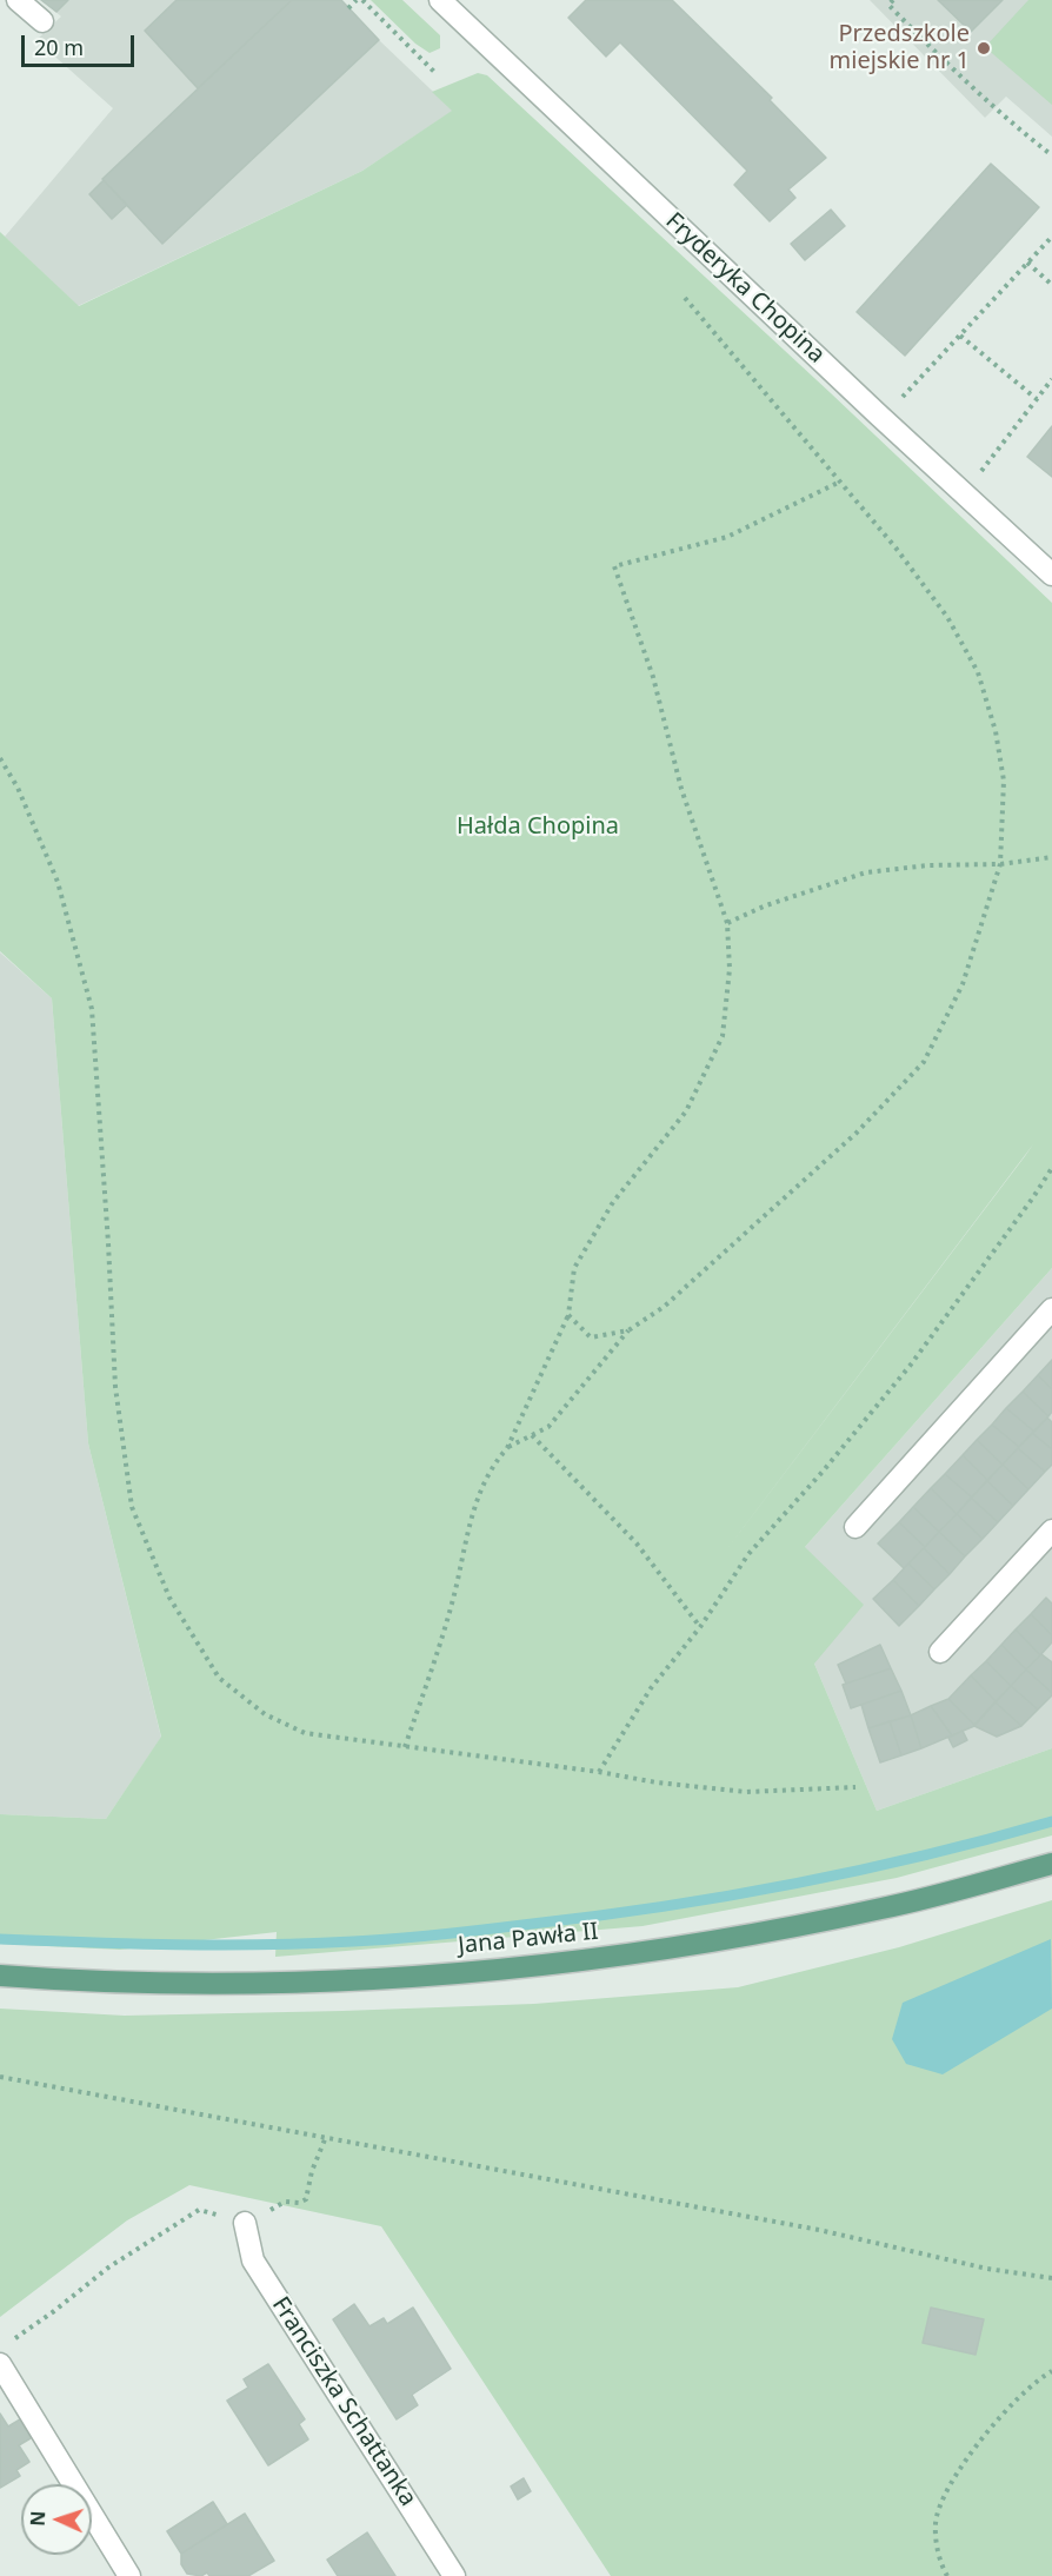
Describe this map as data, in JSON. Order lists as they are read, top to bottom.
{
  "streets": {
    "main road": ["Jana Pawła II"],
    "street": ["Fryderyka Chopina", "Franciszka Schattanka"]
  },
  "parks": ["Hałda Chopina"],
  "places": ["Przedszkole miejskie nr 1"],
  "scale_bar": "20 m",
  "north": "left"
}
